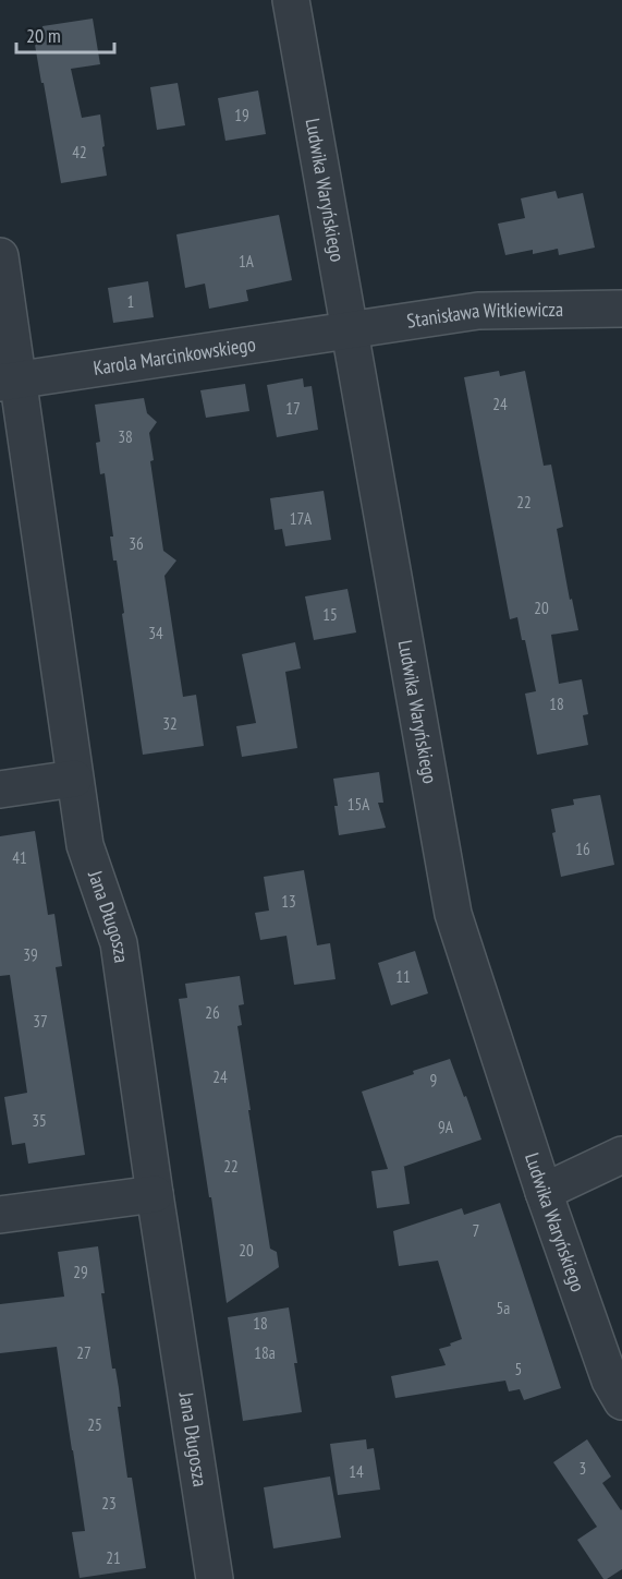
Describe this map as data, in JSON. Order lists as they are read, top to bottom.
{
  "streets": {
    "street": [
      "Ludwika Waryńskiego",
      "Stanisława Witkiewicza",
      "Karola Marcinkowskiego",
      "Jana Długosza"
    ]
  },
  "crossings": [
    ["Ludwika Waryńskiego", "Stanisława Witkiewicza"],
    ["Ludwika Waryńskiego", "Karola Marcinkowskiego"],
    ["Stanisława Witkiewicza", "Karola Marcinkowskiego"],
    ["Karola Marcinkowskiego", "Jana Długosza"]
  ],
  "house_numbers": [
    "19",
    "42",
    "1A",
    "1",
    "24",
    "17",
    "38",
    "22",
    "17A",
    "36",
    "20",
    "15",
    "34",
    "18",
    "32",
    "15A",
    "16",
    "41",
    "13",
    "39",
    "11",
    "26",
    "37",
    "24",
    "9",
    "35",
    "9A",
    "22",
    "7",
    "20",
    "29",
    "5a",
    "18",
    "27",
    "18a",
    "5",
    "25",
    "3",
    "14",
    "23",
    "21"
  ],
  "scale_bar": "20 m"
}
